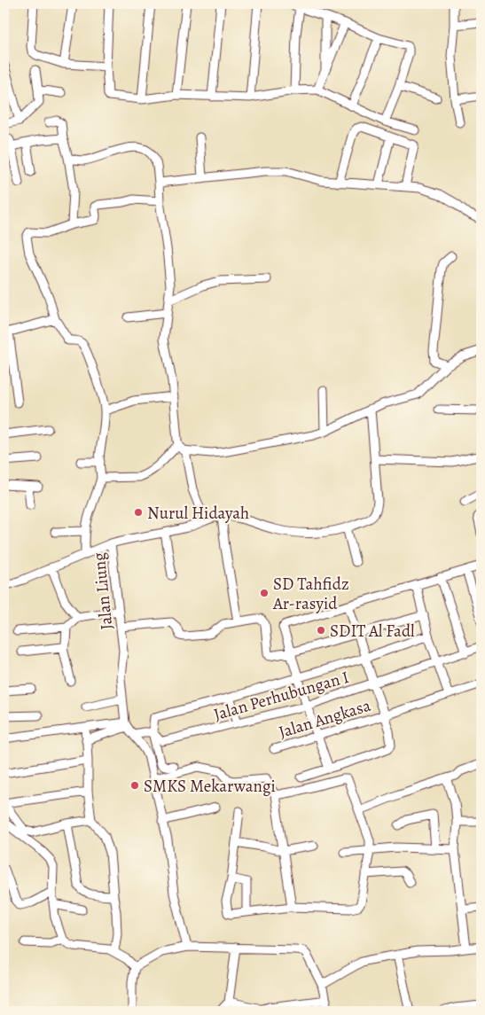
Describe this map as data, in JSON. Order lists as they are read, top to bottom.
{
  "streets": {
    "street": ["Jalan Liung", "Jalan Perhubungan I", "Jalan Angkasa"]
  },
  "places": [
    "Nurul Hidayah",
    "SD Tahfidz Ar-rasyid",
    "SDIT Al Fadl",
    "SMKS Mekarwangi"
  ]
}
